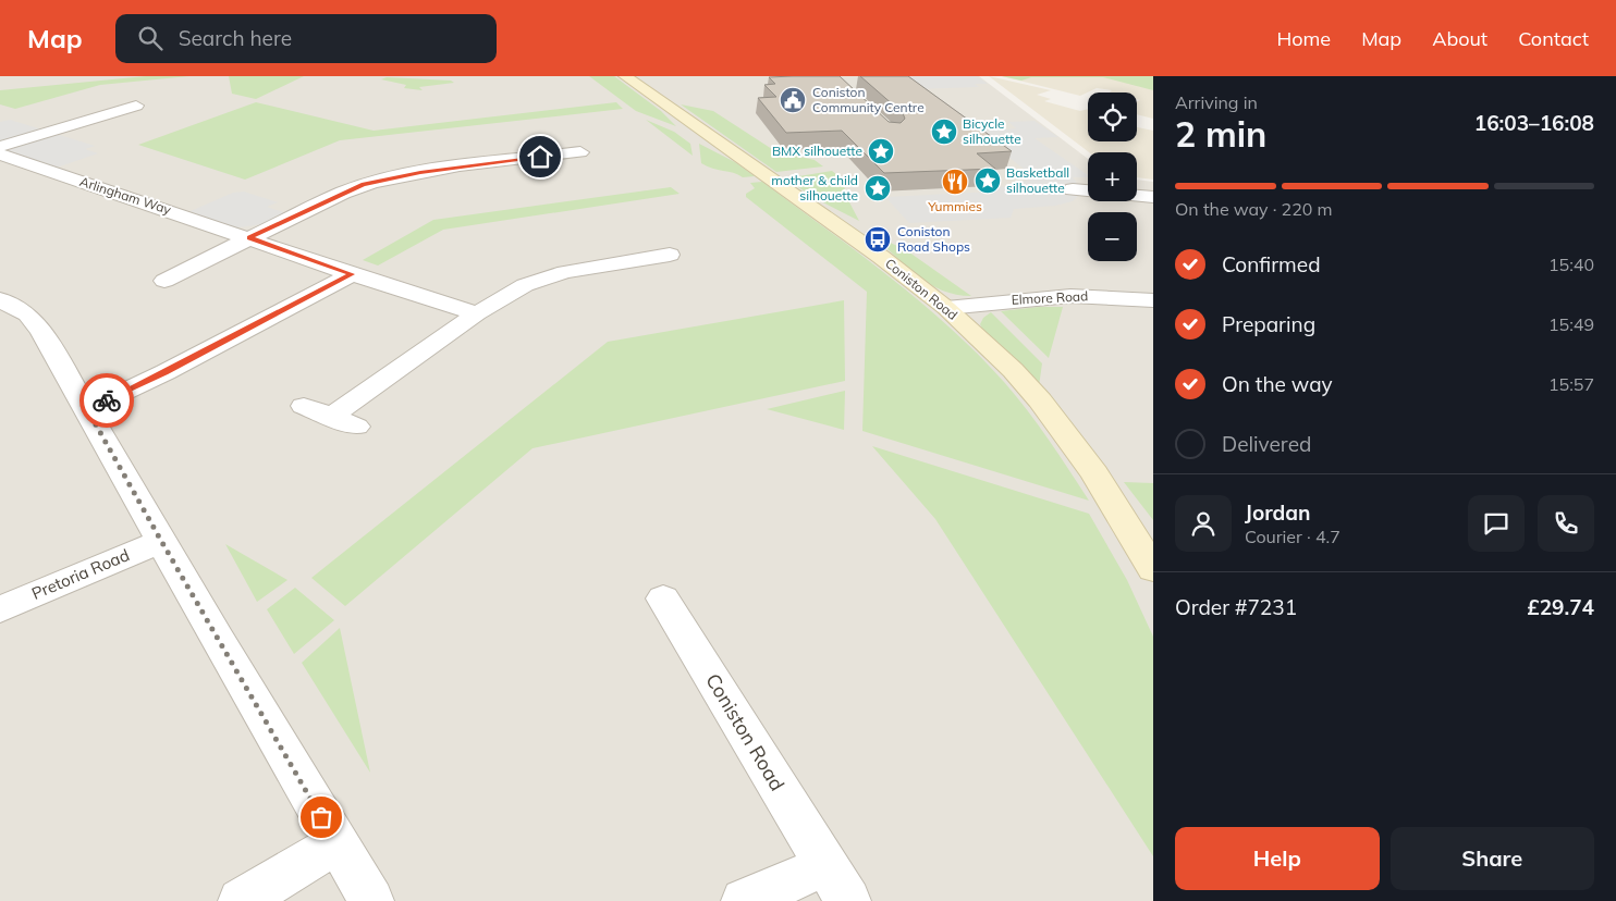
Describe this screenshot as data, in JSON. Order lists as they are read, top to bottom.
{
  "streets": {
    "street": [
      "Arlingham Way",
      "Coniston Road",
      "Elmore Road",
      "Pretoria Road"
    ]
  },
  "crossings": [
    ["Coniston Road", "Elmore Road"]
  ],
  "places": {
    "public building": ["Coniston Community Centre"],
    "place": [
      "Bicycle silhouette",
      "BMX silhouette",
      "Basketball silhouette",
      "mother & child silhouette"
    ],
    "restaurant": ["Yummies"],
    "bus stop": ["Coniston Road Shops"]
  },
  "page": {
    "header": "Map",
    "search": "Search here",
    "nav": [
      "Home",
      "Map",
      "About",
      "Contact"
    ],
    "heading": ["2 min", "Arriving in", "16:03–16:08"],
    "panel": [
      "Jordan",
      "Courier · 4.7",
      "Order #7231",
      "£29.74"
    ],
    "map_buttons": ["+", "−"],
    "bar": "On the way · 220 m",
    "list": [
      ["Confirmed", "15:40"],
      ["Preparing", "15:49"],
      ["On the way", "15:57"],
      "Delivered"
    ],
    "buttons": ["Help", "Share"]
  }
}
